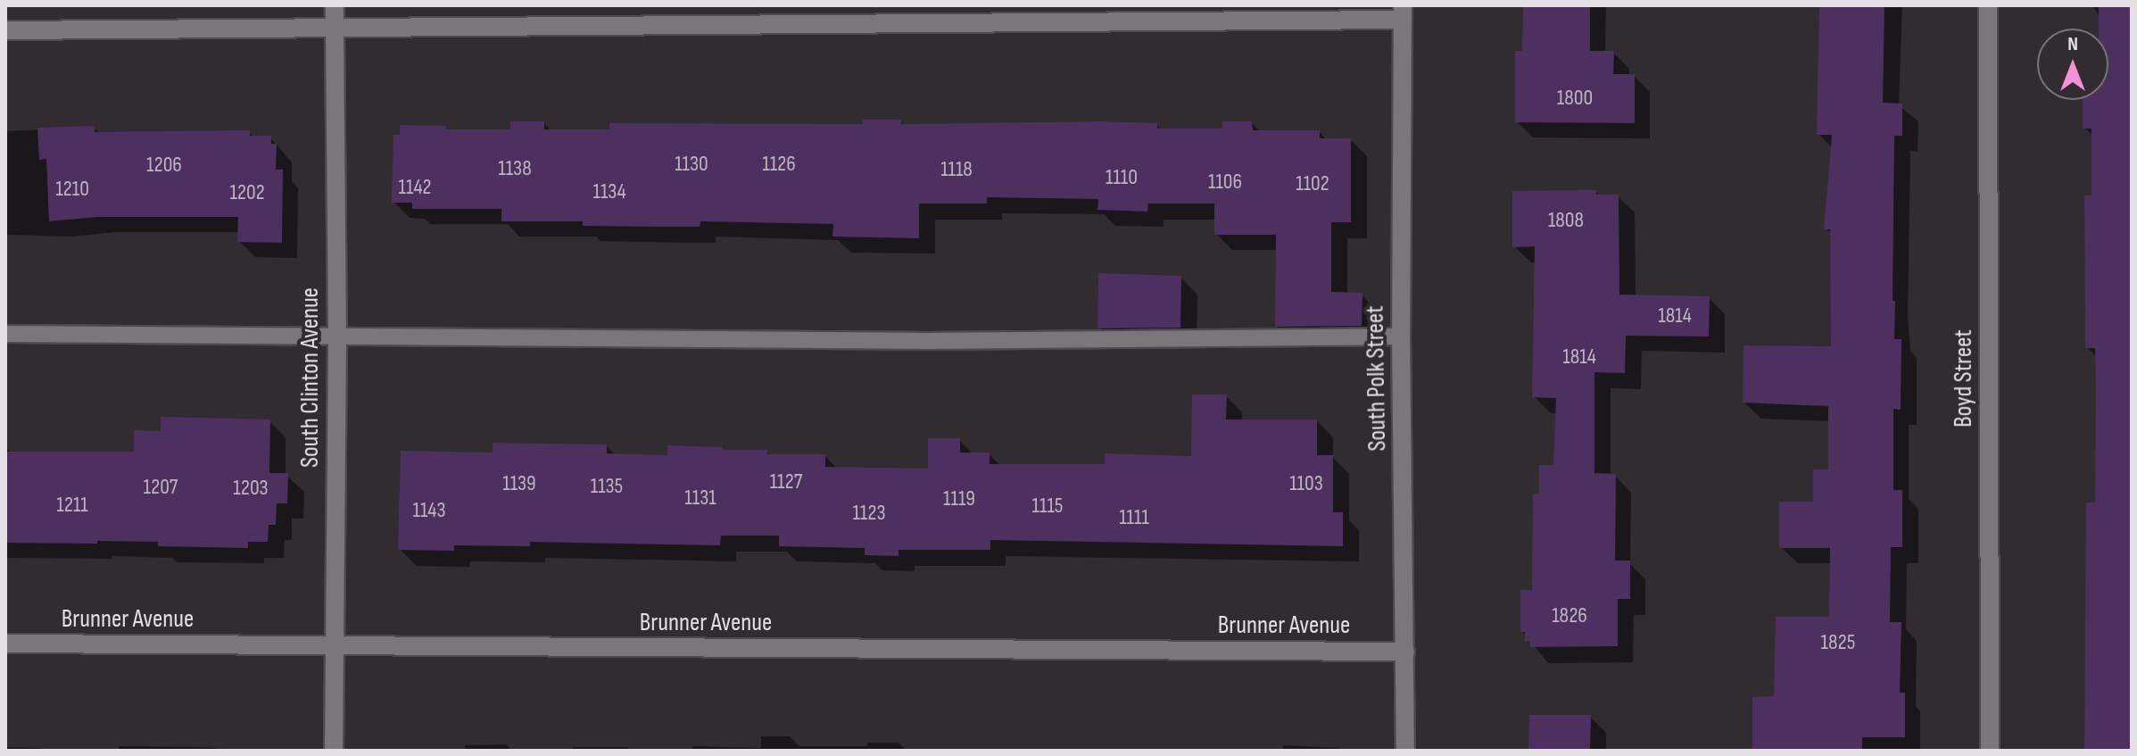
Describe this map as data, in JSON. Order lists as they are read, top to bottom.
{
  "streets": {
    "street": [
      "South Clinton Avenue",
      "South Polk Street",
      "Boyd Street",
      "Brunner Avenue"
    ]
  },
  "crossings": [
    ["South Clinton Avenue", "Brunner Avenue"],
    ["South Polk Street", "Brunner Avenue"]
  ],
  "house_numbers": [
    "1800",
    "1130",
    "1126",
    "1206",
    "1138",
    "1118",
    "1110",
    "1106",
    "1102",
    "1142",
    "1210",
    "1134",
    "1202",
    "1808",
    "1814",
    "1814",
    "1127",
    "1139",
    "1103",
    "1135",
    "1207",
    "1203",
    "1131",
    "1119",
    "1211",
    "1115",
    "1143",
    "1123",
    "1111",
    "1826",
    "1825"
  ],
  "north": "top"
}
